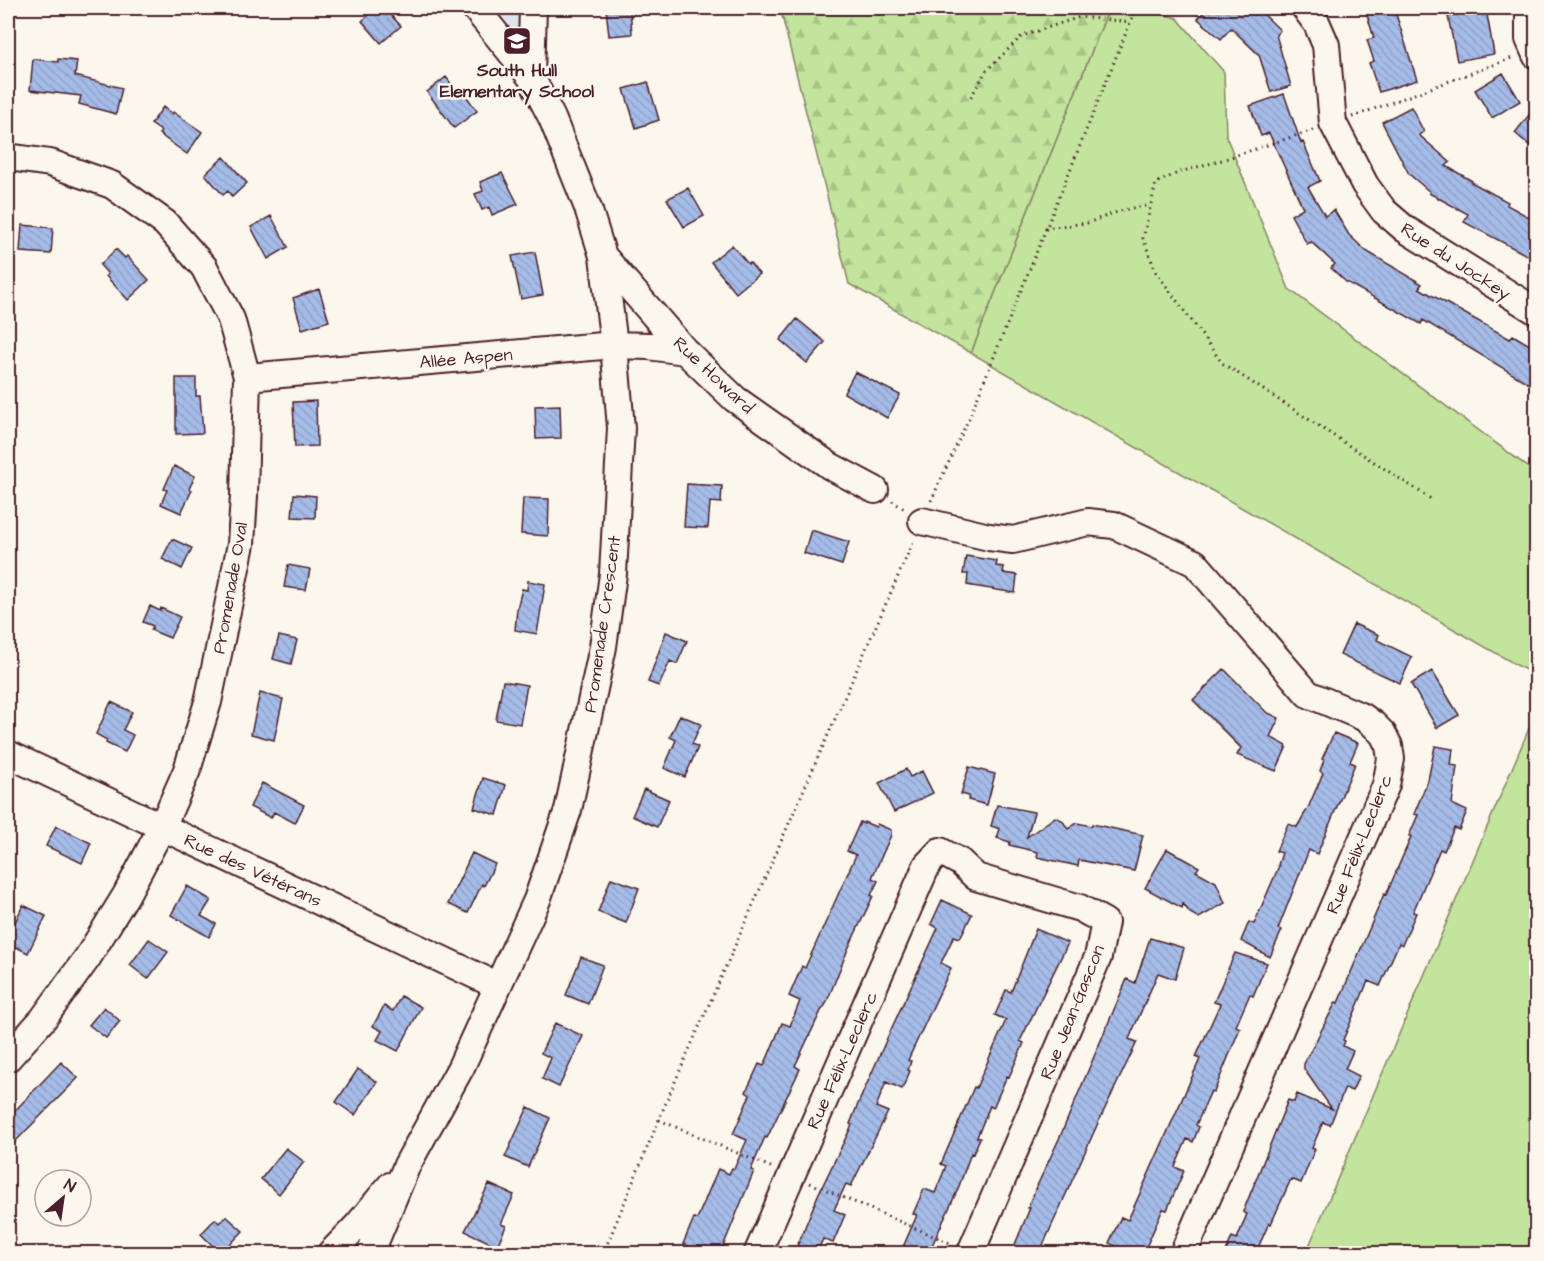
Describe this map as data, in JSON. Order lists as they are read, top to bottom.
{
  "streets": {
    "street": [
      "Rue du Jockey",
      "Allée Aspen",
      "Rue Howard",
      "Promenade Oval",
      "Promenade Crescent",
      "Rue Félix-Leclerc",
      "Rue des Vétérans",
      "Rue Jean-Gascon"
    ]
  },
  "crossings": [
    ["Allée Aspen", "Rue Howard"],
    ["Allée Aspen", "Promenade Oval"],
    ["Allée Aspen", "Promenade Crescent"],
    ["Rue Howard", "Promenade Crescent"],
    ["Promenade Oval", "Rue des Vétérans"],
    ["Promenade Crescent", "Rue des Vétérans"],
    ["Rue Félix-Leclerc", "Rue Jean-Gascon"]
  ],
  "places": {
    "school or university": ["South Hull Elementary School"]
  },
  "north": "top right"
}
